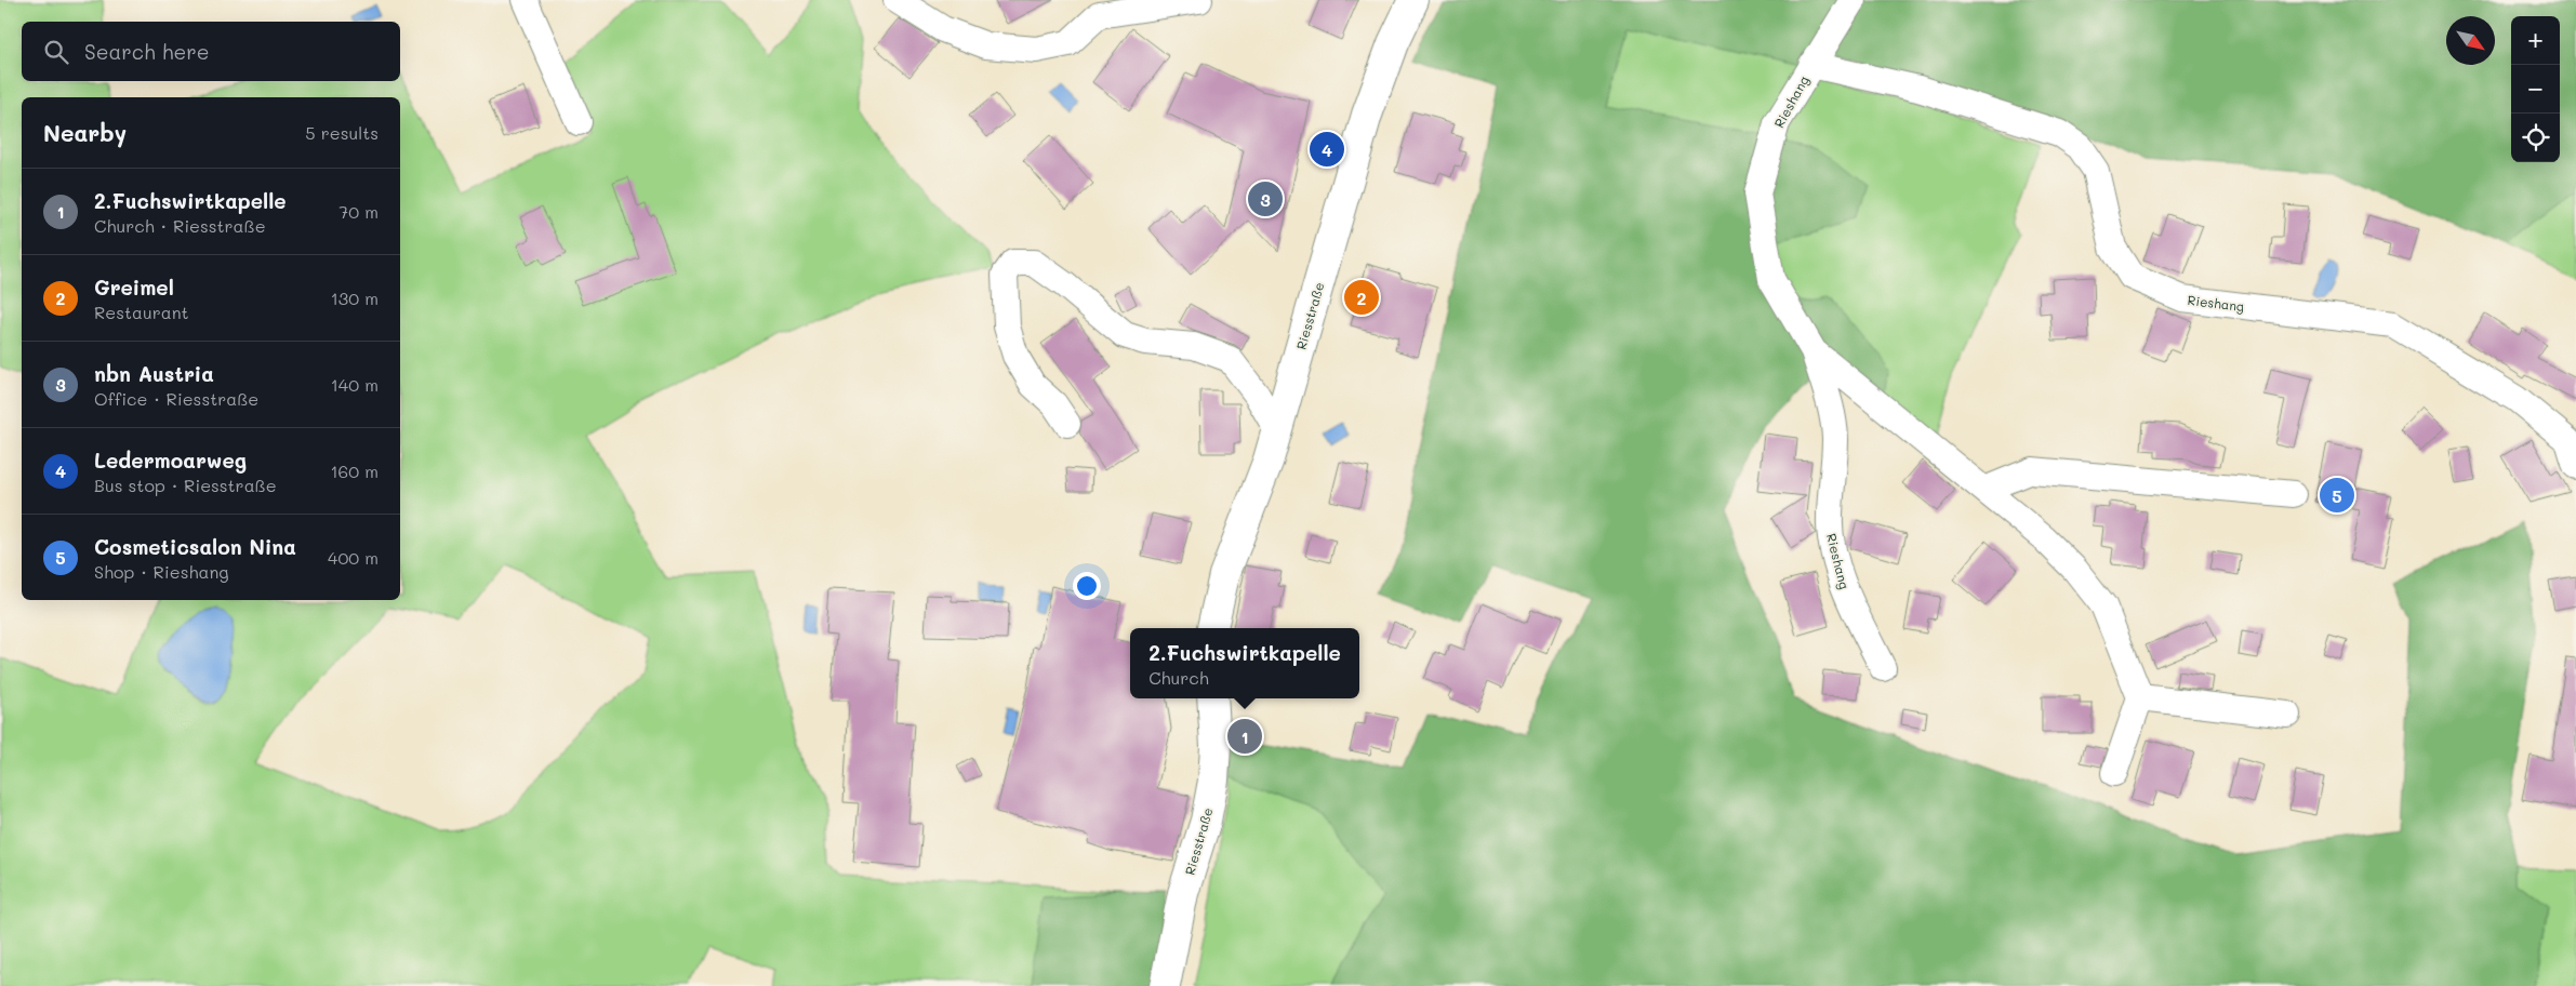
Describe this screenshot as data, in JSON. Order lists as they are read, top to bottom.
{
  "streets": {
    "main road": ["Riesstraße"],
    "street": ["Rieshang"]
  },
  "north": "bottom right",
  "page": {
    "map_buttons": ["+", "−"],
    "search": "Search here",
    "heading": ["Nearby", "5 results"],
    "pins": [
      "4",
      "3",
      "2",
      "5",
      "1"
    ],
    "list": [
      {
        "mark": "1",
        "name": "2.Fuchswirtkapelle",
        "note": "Church · Riesstraße",
        "value": "70 m"
      },
      {
        "mark": "2",
        "name": "Greimel",
        "note": "Restaurant",
        "value": "130 m"
      },
      {
        "mark": "3",
        "name": "nbn Austria",
        "note": "Office · Riesstraße",
        "value": "140 m"
      },
      {
        "mark": "4",
        "name": "Ledermoarweg",
        "note": "Bus stop · Riesstraße",
        "value": "160 m"
      },
      {
        "mark": "5",
        "name": "Cosmeticsalon Nina",
        "note": "Shop · Rieshang",
        "value": "400 m"
      }
    ],
    "popup": ["2.Fuchswirtkapelle", "Church"]
  }
}
